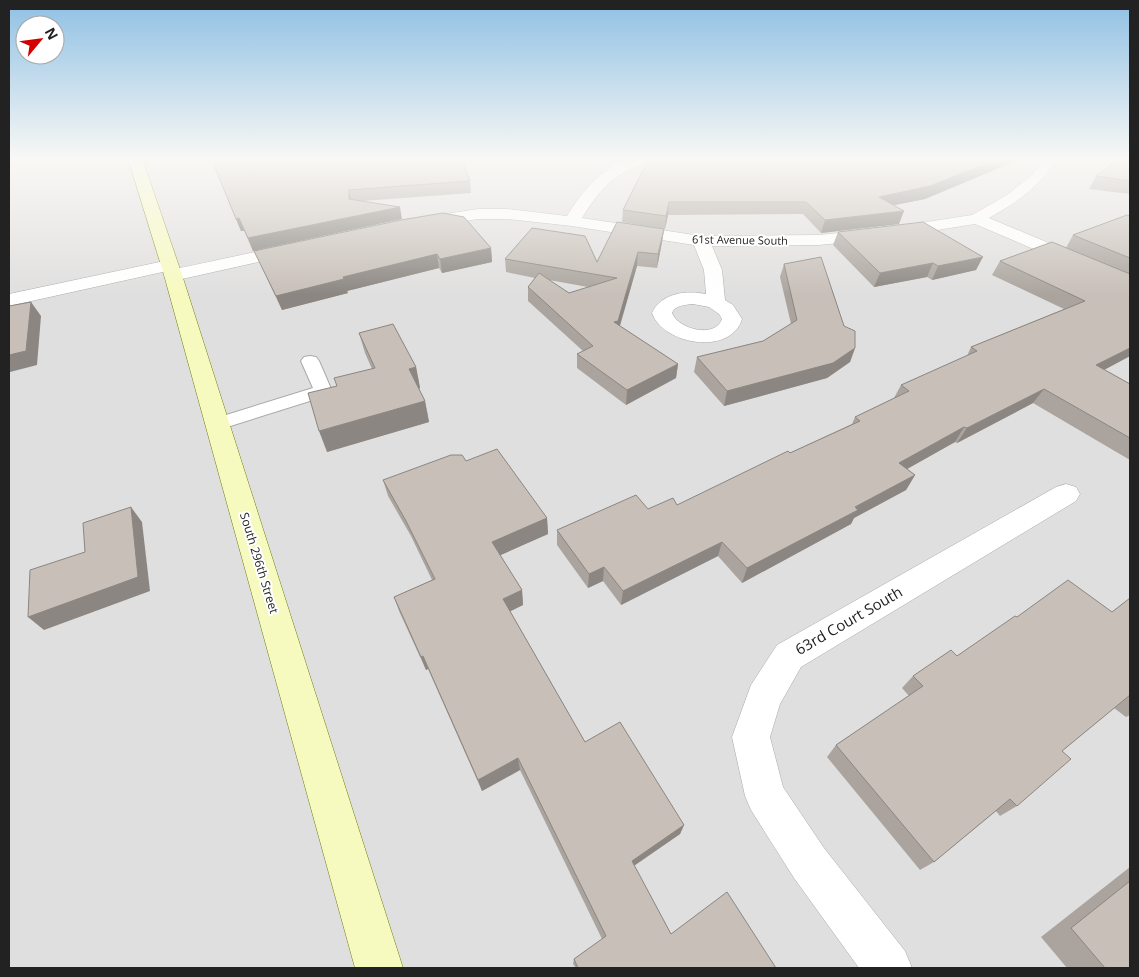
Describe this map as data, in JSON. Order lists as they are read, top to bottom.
{
  "streets": {
    "street": ["61st Avenue South", "South 296th Street", "63rd Court South"]
  },
  "north": "top right"
}
